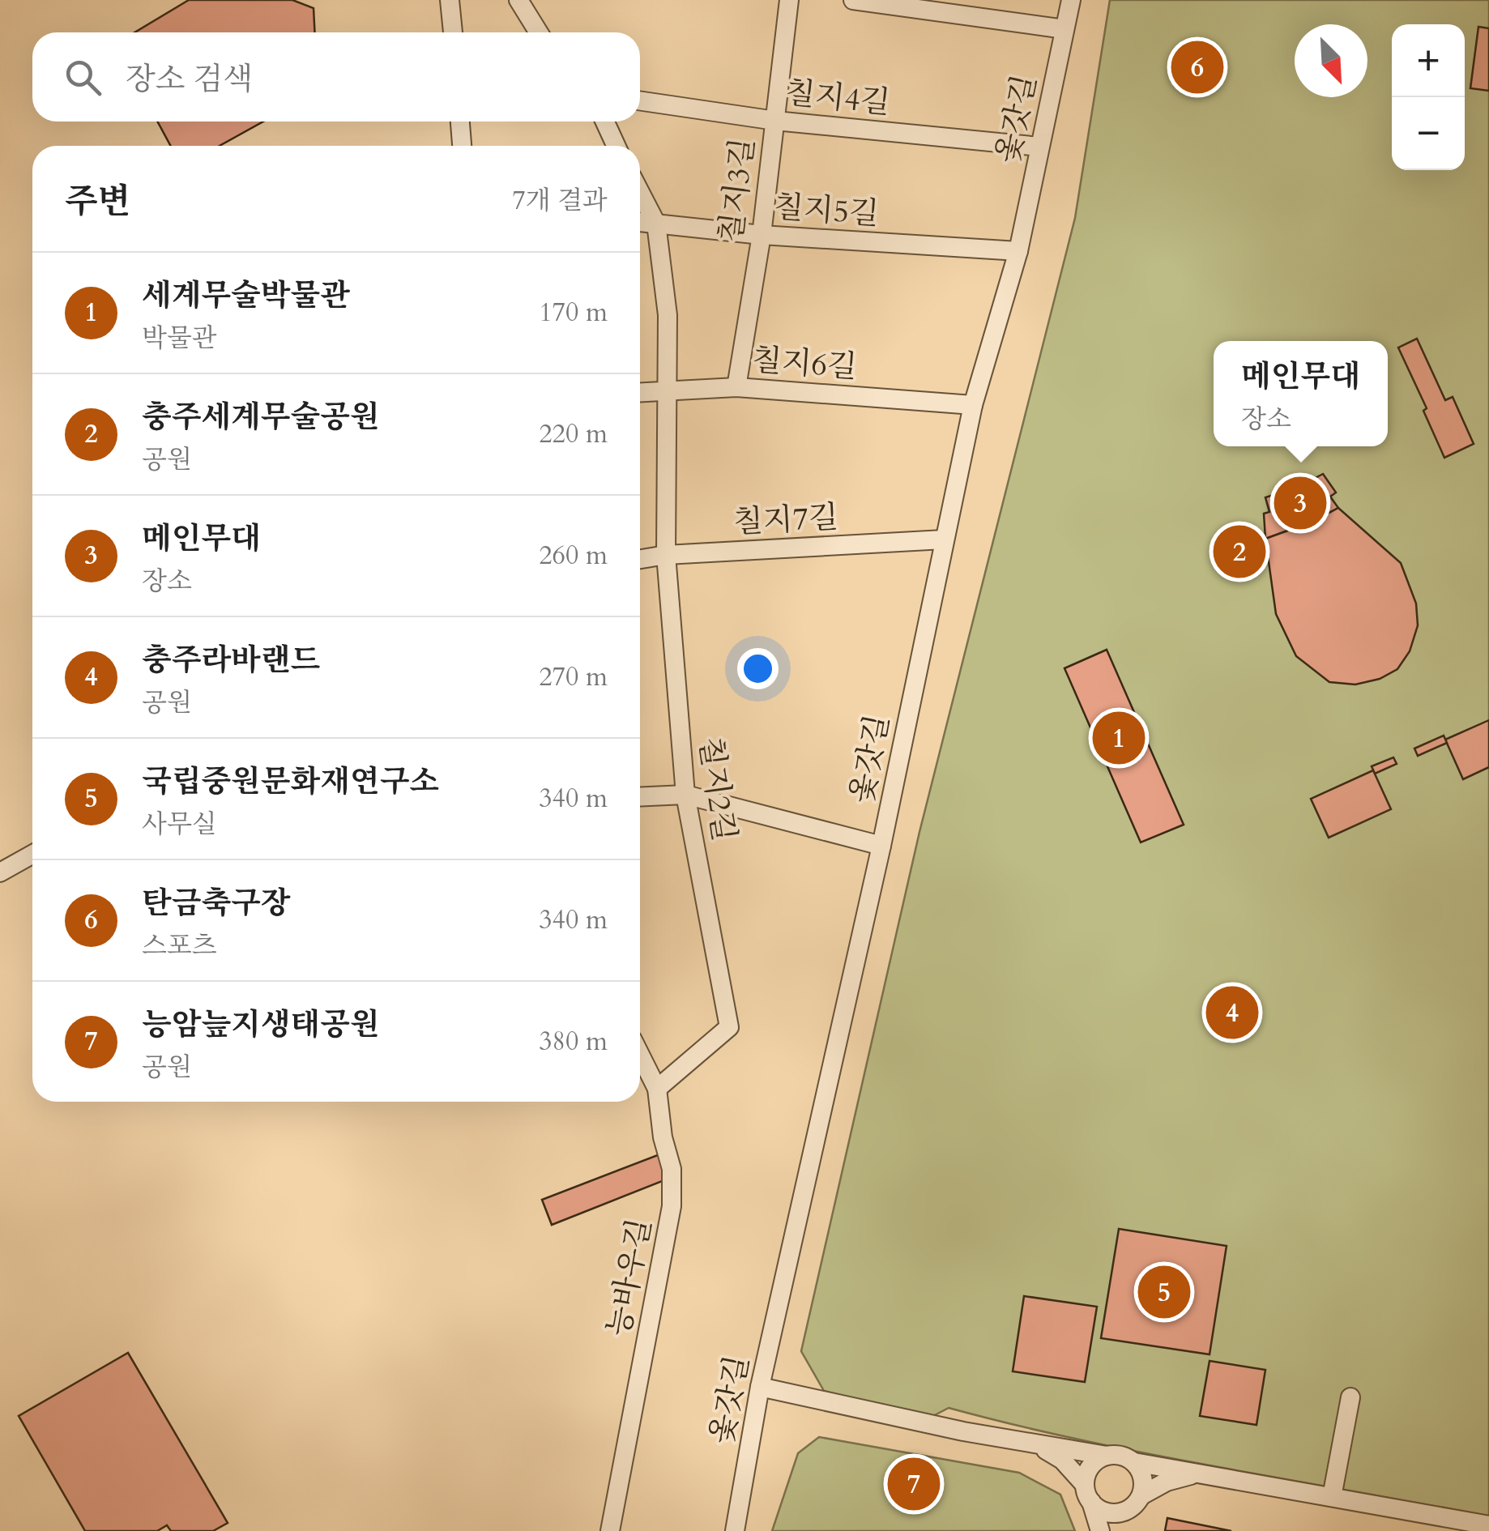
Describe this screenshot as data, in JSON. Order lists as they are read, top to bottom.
{
  "streets": {
    "street": [
      "칠지4길",
      "옻갓길",
      "칠지3길",
      "칠지5길",
      "칠지6길",
      "칠지7길",
      "칠지2길",
      "능바우길"
    ]
  },
  "crossings": [
    ["칠지4길", "옻갓길"],
    ["칠지4길", "칠지3길"],
    ["옻갓길", "칠지5길"],
    ["옻갓길", "칠지6길"],
    ["옻갓길", "칠지7길"],
    ["칠지3길", "칠지5길"],
    ["칠지3길", "칠지6길"],
    ["칠지5길", "칠지2길"],
    ["칠지6길", "칠지2길"],
    ["칠지7길", "칠지2길"],
    ["칠지2길", "능바우길"]
  ],
  "north": "bottom right",
  "page": {
    "map_buttons": ["+", "−"],
    "search": "장소 검색",
    "pins": [
      "6",
      "3",
      "2",
      "1",
      "4",
      "5",
      "7"
    ],
    "heading": ["주변", "7개 결과"],
    "list": [
      {
        "mark": "1",
        "name": "세계무술박물관",
        "note": "박물관",
        "value": "170 m"
      },
      {
        "mark": "2",
        "name": "충주세계무술공원",
        "note": "공원",
        "value": "220 m"
      },
      {
        "mark": "3",
        "name": "메인무대",
        "note": "장소",
        "value": "260 m"
      },
      {
        "mark": "4",
        "name": "충주라바랜드",
        "note": "공원",
        "value": "270 m"
      },
      {
        "mark": "5",
        "name": "국립중원문화재연구소",
        "note": "사무실",
        "value": "340 m"
      },
      {
        "mark": "6",
        "name": "탄금축구장",
        "note": "스포츠",
        "value": "340 m"
      },
      {
        "mark": "7",
        "name": "능암늪지생태공원",
        "note": "공원",
        "value": "380 m"
      }
    ],
    "popup": ["메인무대", "장소"]
  }
}
